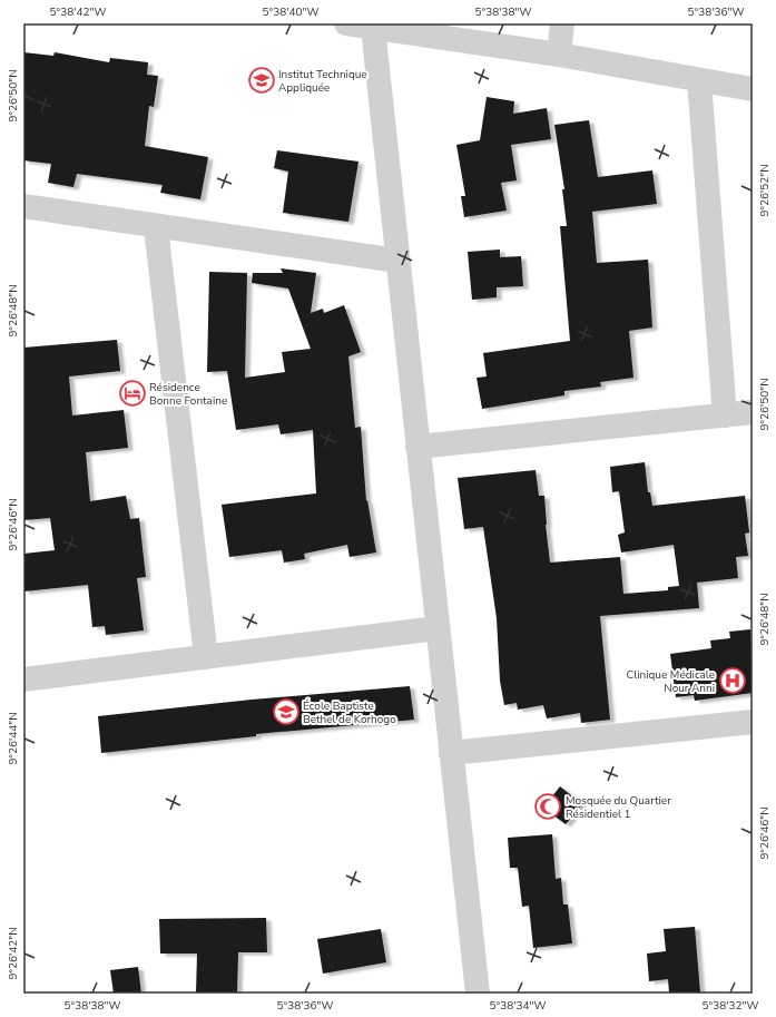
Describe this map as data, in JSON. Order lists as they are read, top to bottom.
{
  "places": {
    "school or university": ["Institut Technique Appliquée", "École Baptiste Bethel de Korhogo"],
    "hotel": ["Résidence Bonne Fontaine"],
    "hospital": ["Clinique Médicale Nour Anni"],
    "mosque": ["Mosquée du Quartier Résidentiel 1"]
  },
  "coordinates": [
    "5°38'42\"W",
    "5°38'40\"W",
    "5°38'38\"W",
    "5°38'36\"W",
    "9°26'50\"N",
    "9°26'52\"N",
    "9°26'48\"N",
    "9°26'46\"N",
    "9°26'44\"N",
    "9°26'42\"N",
    "5°38'34\"W",
    "5°38'32\"W"
  ]
}
